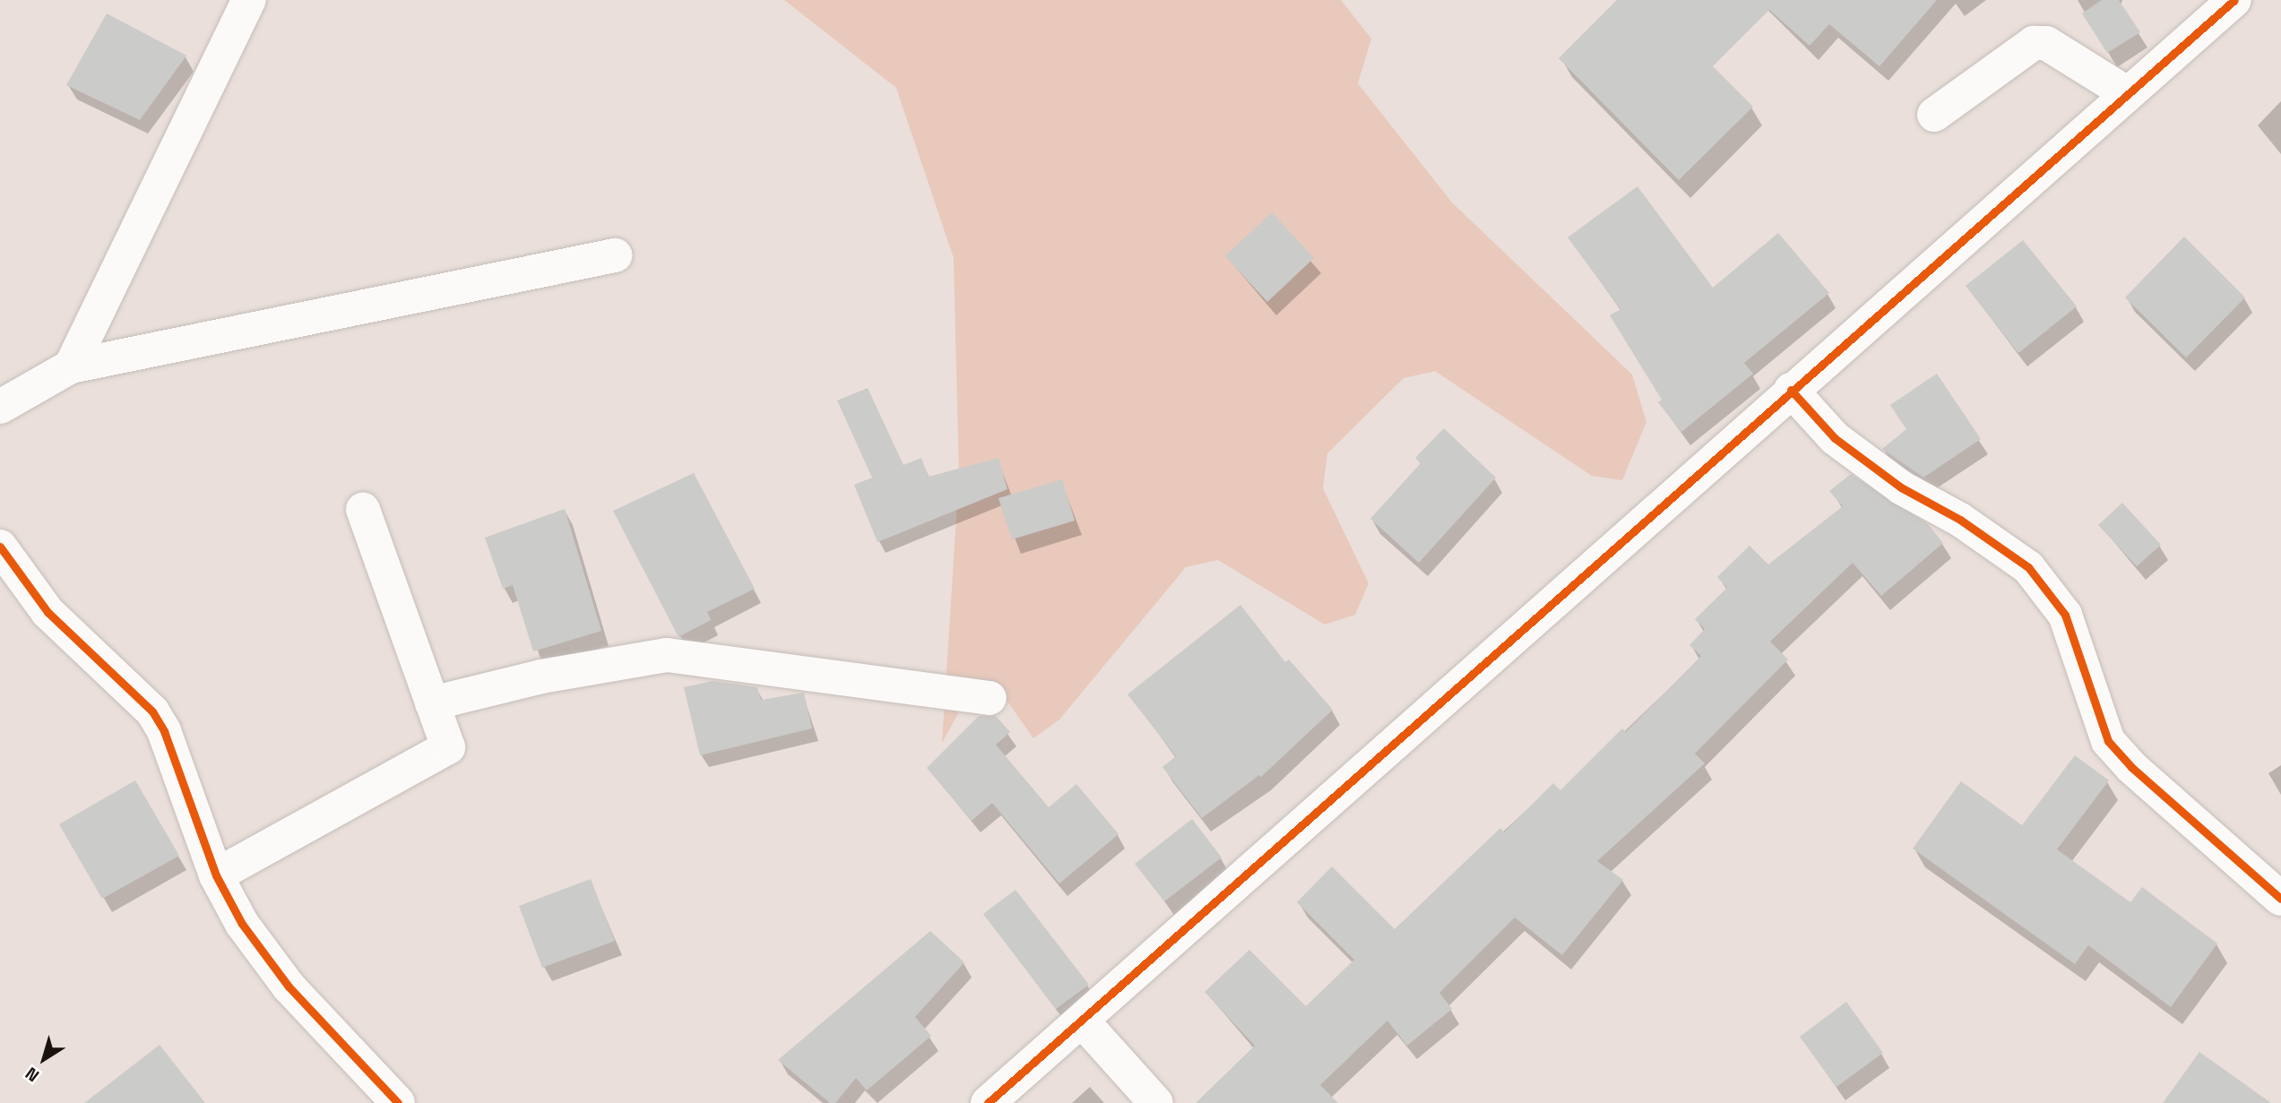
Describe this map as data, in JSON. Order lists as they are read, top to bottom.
{
  "north": "bottom left"
}
